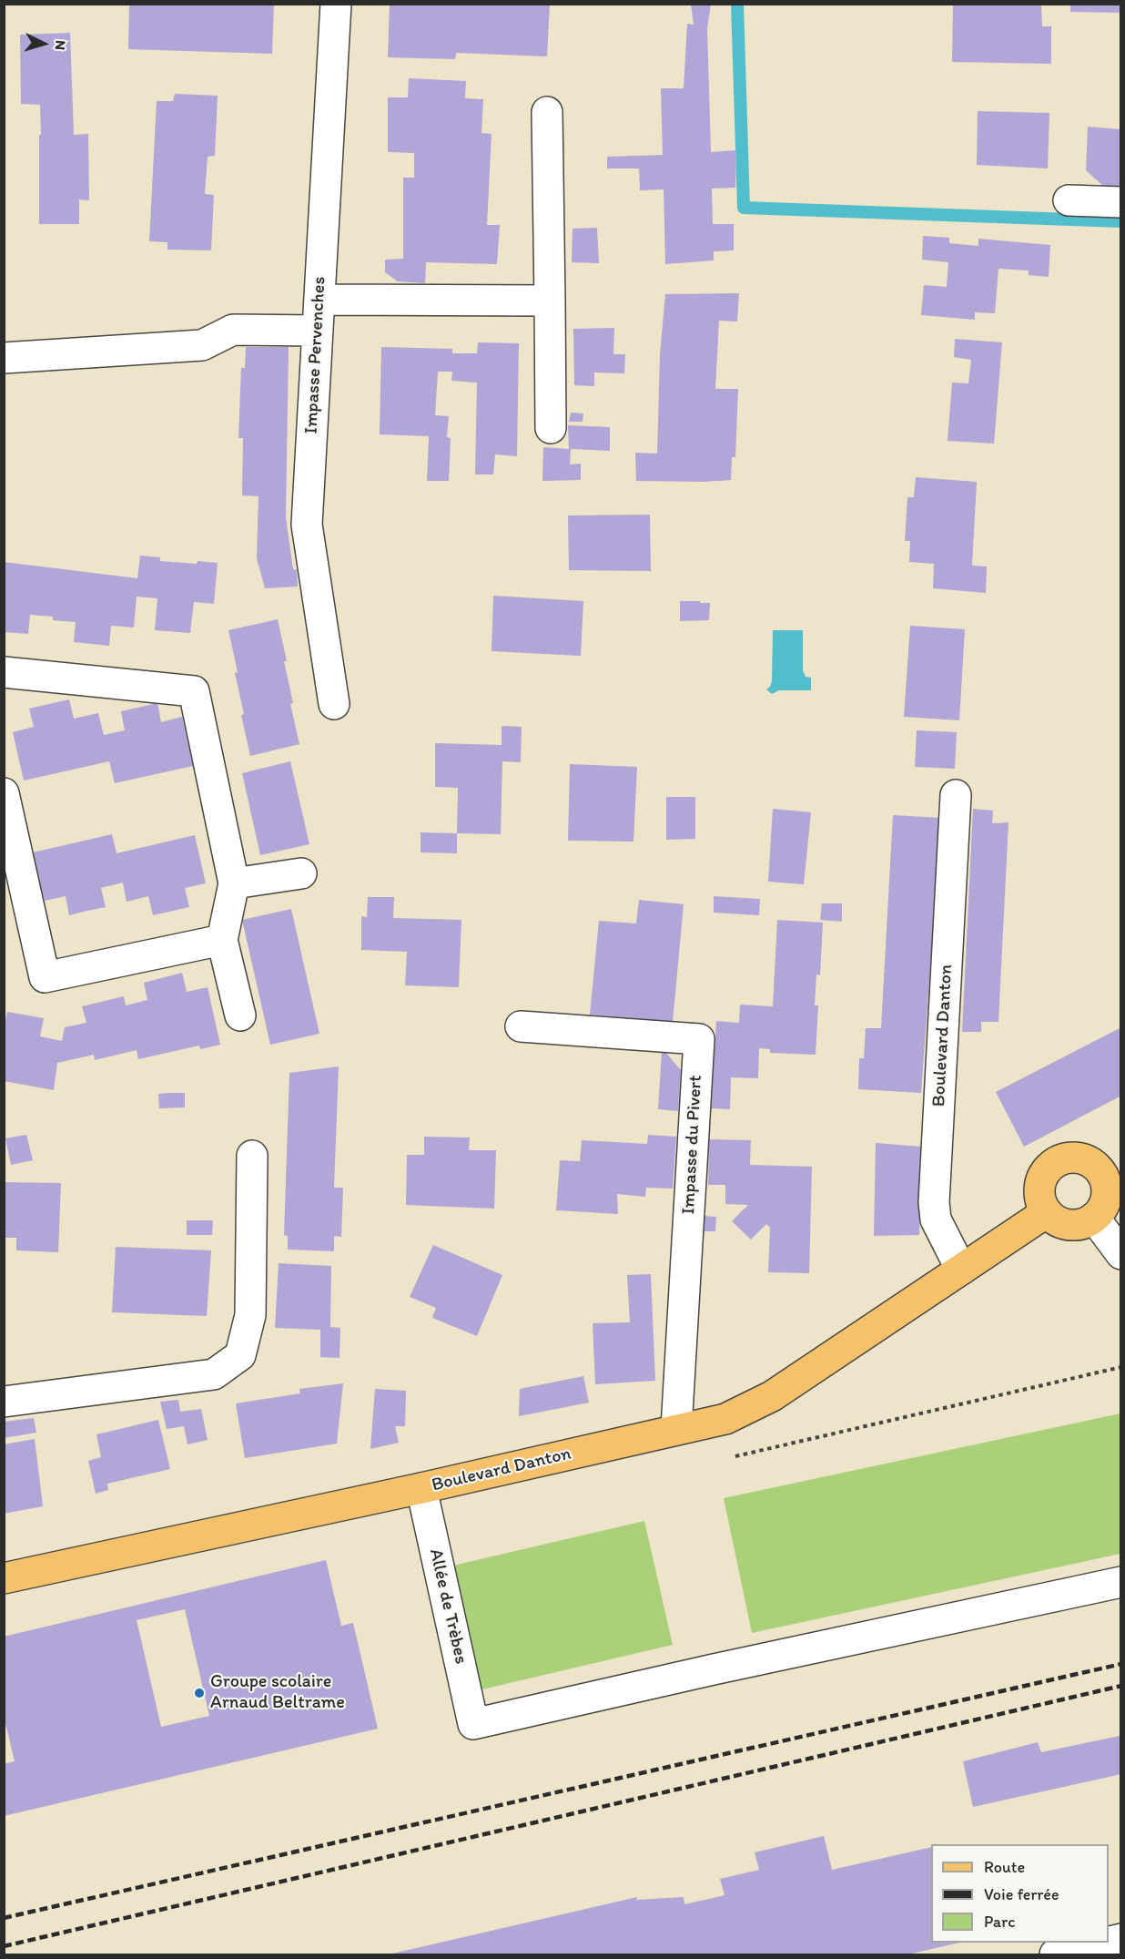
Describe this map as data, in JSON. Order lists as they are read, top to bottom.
{
  "streets": {
    "main road": ["Boulevard Danton"],
    "street": ["Impasse Pervenches", "Impasse du Pivert", "Allée de Trèbes"]
  },
  "crossings": [
    ["Boulevard Danton", "Impasse du Pivert"],
    ["Boulevard Danton", "Allée de Trèbes"]
  ],
  "places": ["Groupe scolaire Arnaud Beltrame"],
  "legend": ["Route", "Voie ferrée", "Parc"],
  "north": "right"
}
